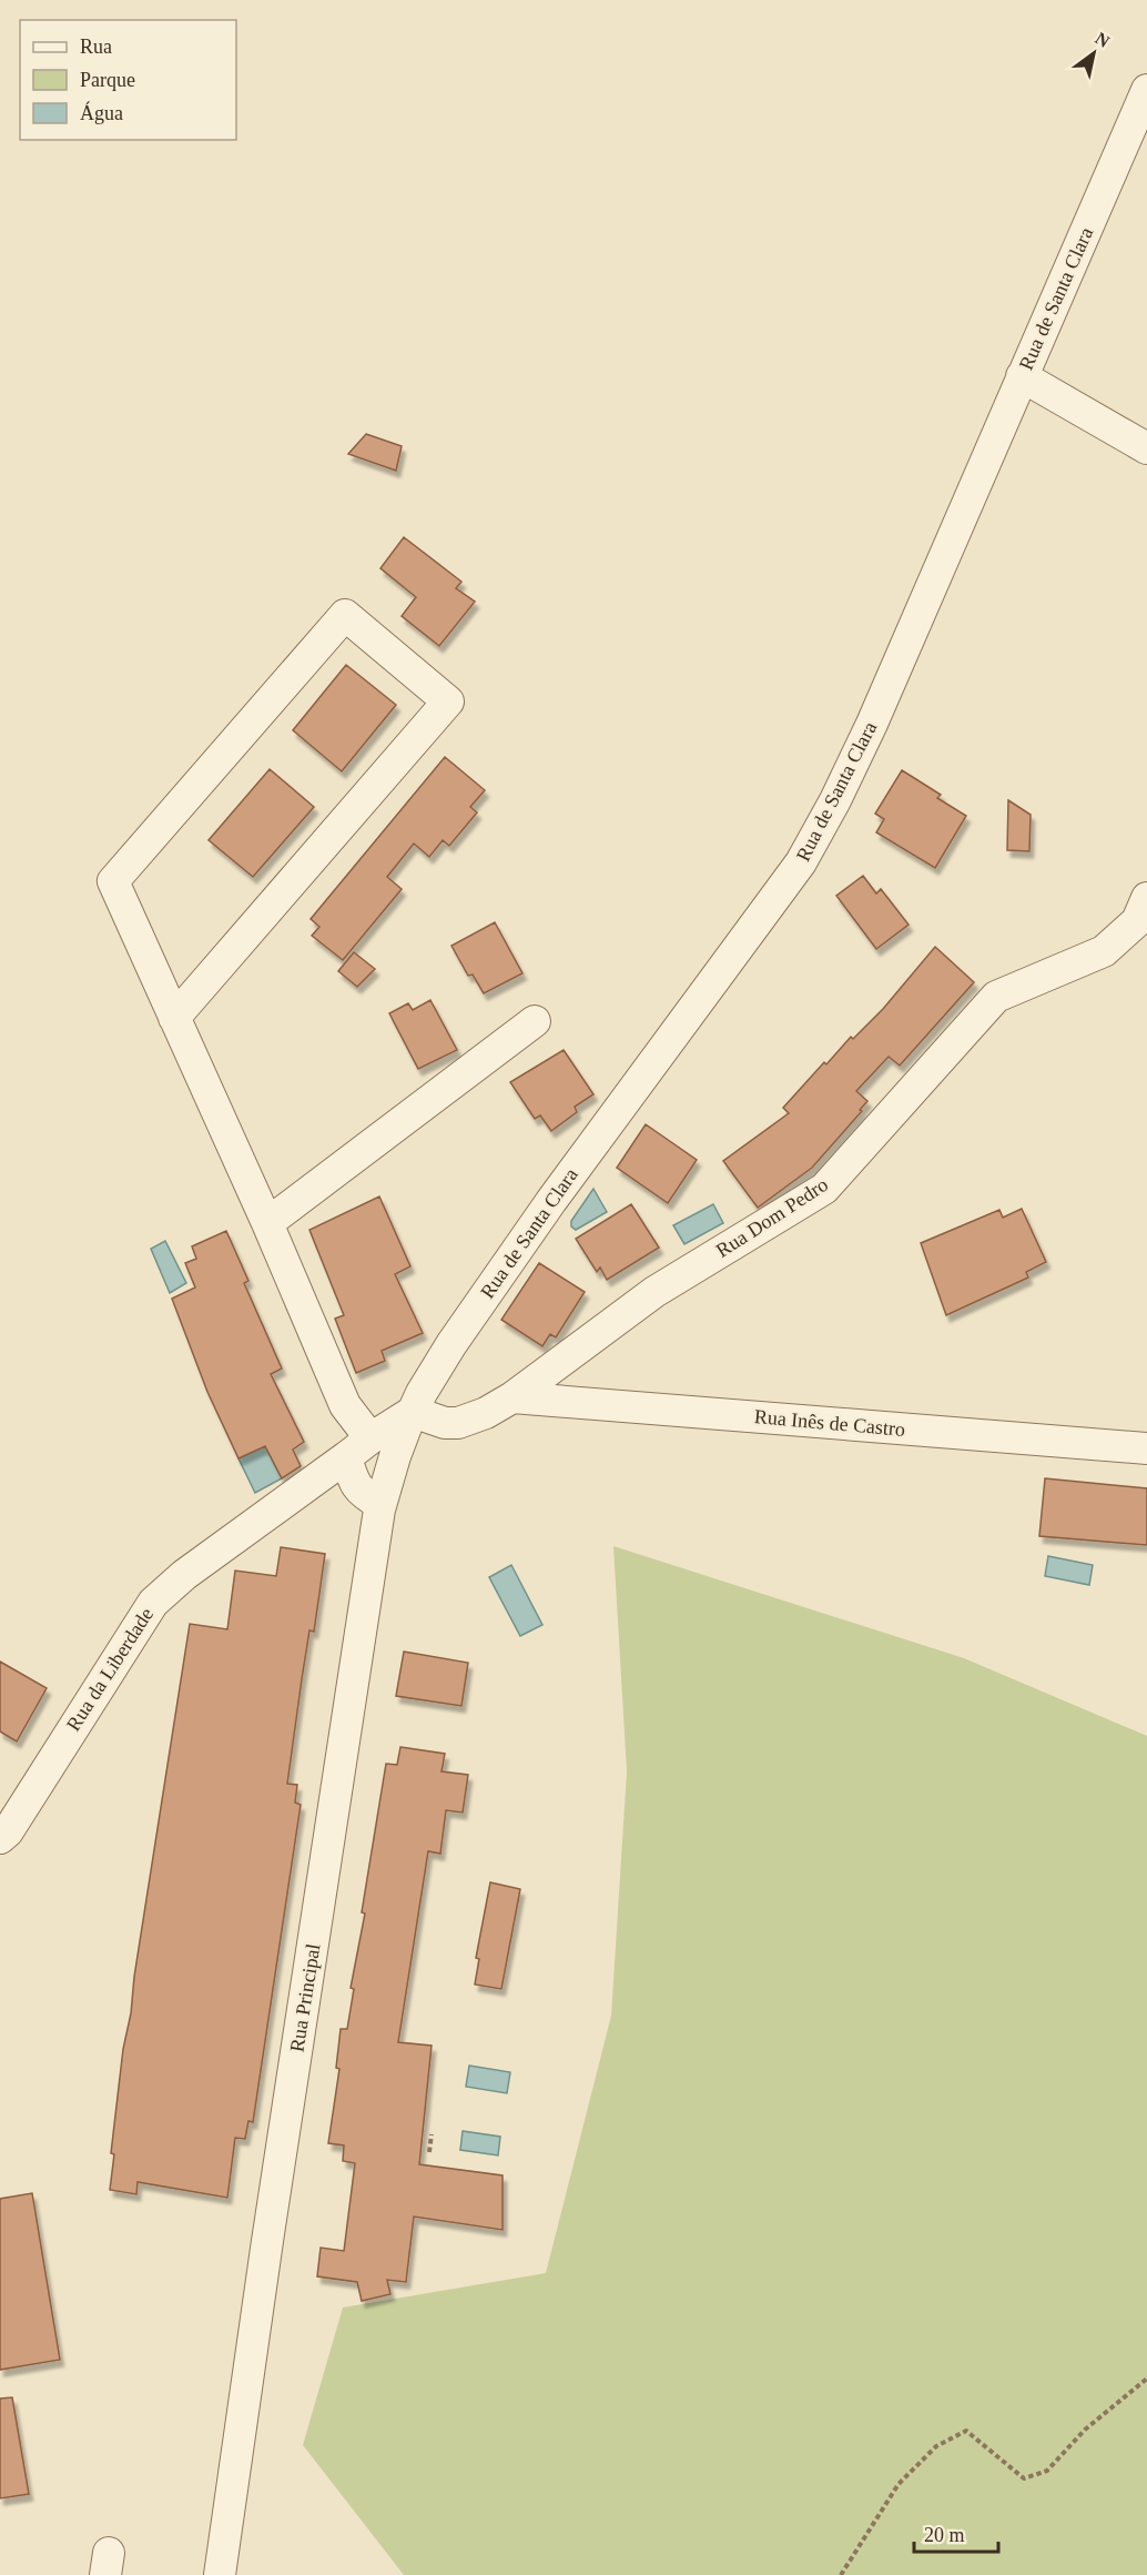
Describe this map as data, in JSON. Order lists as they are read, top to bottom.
{
  "streets": {
    "street": [
      "Rua de Santa Clara",
      "Rua Dom Pedro",
      "Rua Inês de Castro",
      "Rua da Liberdade",
      "Rua Principal"
    ]
  },
  "crossings": [
    ["Rua de Santa Clara", "Rua Dom Pedro"],
    ["Rua de Santa Clara", "Rua da Liberdade"],
    ["Rua de Santa Clara", "Rua Principal"],
    ["Rua Dom Pedro", "Rua Inês de Castro"],
    ["Rua Dom Pedro", "Rua da Liberdade"],
    ["Rua Dom Pedro", "Rua Principal"],
    ["Rua da Liberdade", "Rua Principal"]
  ],
  "legend": ["Rua", "Parque", "Água"],
  "scale_bar": "20 m",
  "north": "top right"
}
